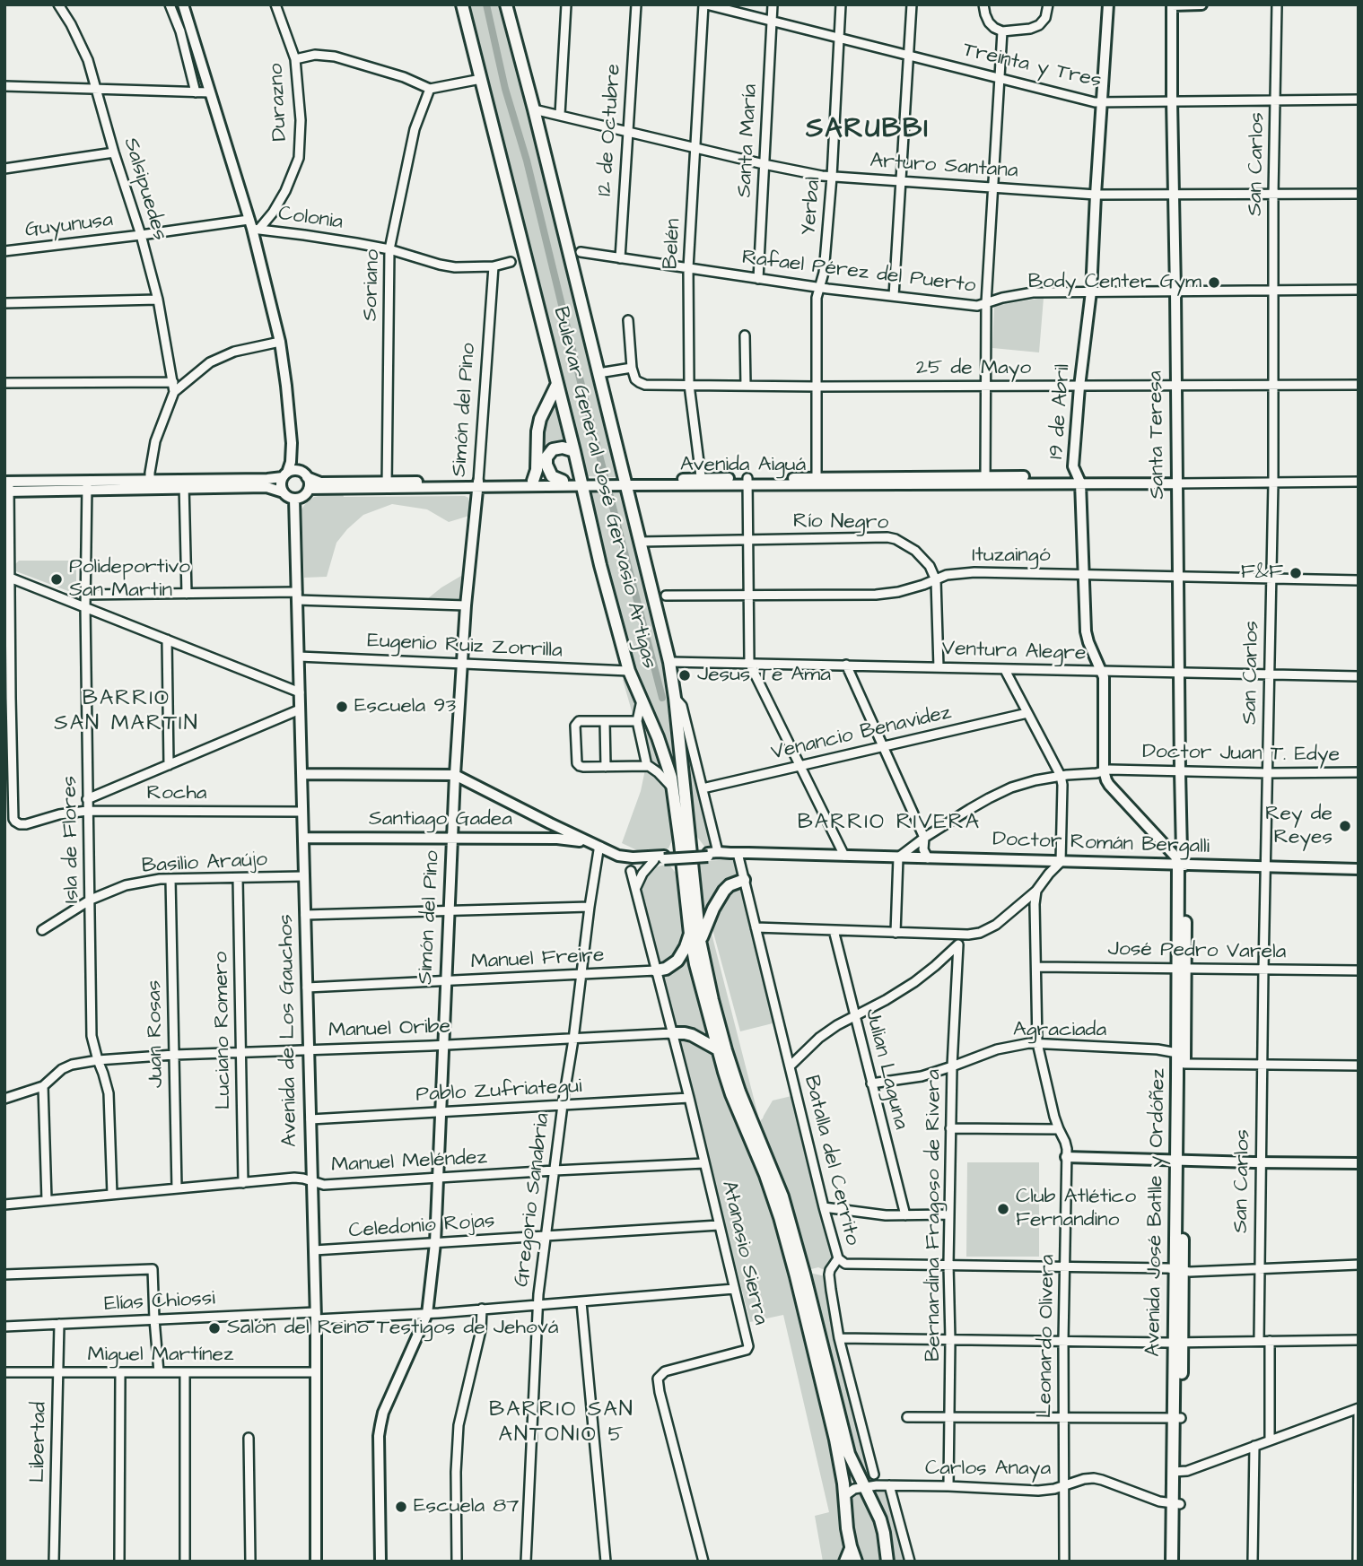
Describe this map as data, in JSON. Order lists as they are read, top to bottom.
{
  "streets": {
    "main road": ["Bulevar General José Gervasio Artigas", "Avenida José Batlle y Ordóñez"],
    "street": [
      "Treinta y Tres",
      "Durazno",
      "12 de Octubre",
      "Santa María",
      "San Carlos",
      "Arturo Santana",
      "Salsipuedes",
      "Yerbal",
      "Colonia",
      "Guyunusa",
      "Belén",
      "Rafael Pérez del Puerto",
      "Soriano",
      "25 de Mayo",
      "Simón del Pino",
      "19 de Abril",
      "Santa Teresa",
      "Avenida Aiguá",
      "Río Negro",
      "Ituzaingó",
      "Eugenio Ruiz Zorrilla",
      "Ventura Alegre",
      "Venancio Benavidez",
      "Doctor Juan T. Edye",
      "Rocha",
      "Santiago Gadea",
      "Isla de Flores",
      "Doctor Román Bergalli",
      "Basilio Araújo",
      "José Pedro Varela",
      "Manuel Freire",
      "Manuel Oribe",
      "Luciano Romero",
      "Avenida de Los Gauchos",
      "Agraciada",
      "Juan Rosas",
      "Julian Laguna",
      "Pablo Zufriategui",
      "Batalla del Cerrito",
      "Manuel Meléndez",
      "Gregorio Sanabria",
      "Bernardina Fragoso de Rivera",
      "Celedonio Rojas",
      "Atanasio Sierra",
      "Elías Chiossi",
      "Leonardo Olivera",
      "Miguel Martínez",
      "Libertad",
      "Carlos Anaya"
    ]
  },
  "crossings": [
    ["Treinta y Tres", "Santa María"],
    ["Treinta y Tres", "San Carlos"],
    ["Treinta y Tres", "Yerbal"],
    ["Treinta y Tres", "Belén"],
    ["Treinta y Tres", "19 de Abril"],
    ["Treinta y Tres", "Santa Teresa"],
    ["Durazno", "Colonia"],
    ["Durazno", "Guyunusa"],
    ["12 de Octubre", "Arturo Santana"],
    ["12 de Octubre", "Rafael Pérez del Puerto"],
    ["Santa María", "Arturo Santana"],
    ["Santa María", "Rafael Pérez del Puerto"],
    ["San Carlos", "Arturo Santana"],
    ["San Carlos", "Rafael Pérez del Puerto"],
    ["San Carlos", "25 de Mayo"],
    ["San Carlos", "Ituzaingó"],
    ["San Carlos", "Ventura Alegre"],
    ["San Carlos", "Doctor Juan T. Edye"],
    ["San Carlos", "Doctor Román Bergalli"],
    ["San Carlos", "José Pedro Varela"],
    ["Arturo Santana", "Yerbal"],
    ["Arturo Santana", "Belén"],
    ["Arturo Santana", "19 de Abril"],
    ["Arturo Santana", "Santa Teresa"],
    ["Arturo Santana", "Bulevar General José Gervasio Artigas"],
    ["Salsipuedes", "Guyunusa"],
    ["Yerbal", "Rafael Pérez del Puerto"],
    ["Yerbal", "25 de Mayo"],
    ["Yerbal", "Avenida Aiguá"],
    ["Colonia", "Guyunusa"],
    ["Colonia", "Soriano"],
    ["Colonia", "Simón del Pino"],
    ["Belén", "Rafael Pérez del Puerto"],
    ["Belén", "25 de Mayo"],
    ["Belén", "Avenida Aiguá"],
    ["Rafael Pérez del Puerto", "19 de Abril"],
    ["Rafael Pérez del Puerto", "Santa Teresa"],
    ["Soriano", "Avenida Aiguá"],
    ["25 de Mayo", "19 de Abril"],
    ["25 de Mayo", "Santa Teresa"],
    ["Simón del Pino", "Avenida Aiguá"],
    ["Simón del Pino", "Eugenio Ruiz Zorrilla"],
    ["Simón del Pino", "Santiago Gadea"],
    ["Simón del Pino", "Manuel Freire"],
    ["Simón del Pino", "Manuel Oribe"],
    ["Simón del Pino", "Pablo Zufriategui"],
    ["Simón del Pino", "Manuel Meléndez"],
    ["Simón del Pino", "Celedonio Rojas"],
    ["Simón del Pino", "Elías Chiossi"],
    ["19 de Abril", "Avenida Aiguá"],
    ["19 de Abril", "Ituzaingó"],
    ["19 de Abril", "Ventura Alegre"],
    ["19 de Abril", "Doctor Juan T. Edye"],
    ["Santa Teresa", "Avenida Aiguá"],
    ["Santa Teresa", "Ituzaingó"],
    ["Santa Teresa", "Ventura Alegre"],
    ["Santa Teresa", "Doctor Juan T. Edye"],
    ["Santa Teresa", "Doctor Román Bergalli"],
    ["Santa Teresa", "Avenida José Batlle y Ordóñez"],
    ["Avenida Aiguá", "Bulevar General José Gervasio Artigas"],
    ["Avenida Aiguá", "Avenida de Los Gauchos"],
    ["Bulevar General José Gervasio Artigas", "Río Negro"],
    ["Bulevar General José Gervasio Artigas", "Eugenio Ruiz Zorrilla"],
    ["Bulevar General José Gervasio Artigas", "Ventura Alegre"],
    ["Bulevar General José Gervasio Artigas", "Carlos Anaya"],
    ["Río Negro", "Ituzaingó"],
    ["Eugenio Ruiz Zorrilla", "Avenida de Los Gauchos"],
    ["Doctor Juan T. Edye", "Doctor Román Bergalli"],
    ["Rocha", "Isla de Flores"],
    ["Rocha", "Avenida de Los Gauchos"],
    ["Santiago Gadea", "Doctor Román Bergalli"],
    ["Santiago Gadea", "Avenida de Los Gauchos"],
    ["Santiago Gadea", "Gregorio Sanabria"],
    ["Isla de Flores", "Basilio Araújo"],
    ["Isla de Flores", "Manuel Oribe"],
    ["Isla de Flores", "Manuel Meléndez"],
    ["Doctor Román Bergalli", "Batalla del Cerrito"],
    ["Doctor Román Bergalli", "Gregorio Sanabria"],
    ["Doctor Román Bergalli", "Avenida José Batlle y Ordóñez"],
    ["Basilio Araújo", "Luciano Romero"],
    ["Basilio Araújo", "Avenida de Los Gauchos"],
    ["Basilio Araújo", "Juan Rosas"],
    ["José Pedro Varela", "Avenida José Batlle y Ordóñez"],
    ["José Pedro Varela", "Leonardo Olivera"],
    ["Manuel Freire", "Avenida de Los Gauchos"],
    ["Manuel Freire", "Gregorio Sanabria"],
    ["Manuel Freire", "Atanasio Sierra"],
    ["Manuel Oribe", "Luciano Romero"],
    ["Manuel Oribe", "Avenida de Los Gauchos"],
    ["Manuel Oribe", "Juan Rosas"],
    ["Manuel Oribe", "Gregorio Sanabria"],
    ["Manuel Oribe", "Atanasio Sierra"],
    ["Luciano Romero", "Manuel Meléndez"],
    ["Avenida de Los Gauchos", "Pablo Zufriategui"],
    ["Avenida de Los Gauchos", "Manuel Meléndez"],
    ["Avenida de Los Gauchos", "Celedonio Rojas"],
    ["Avenida de Los Gauchos", "Elías Chiossi"],
    ["Avenida de Los Gauchos", "Miguel Martínez"],
    ["Agraciada", "Julian Laguna"],
    ["Agraciada", "Avenida José Batlle y Ordóñez"],
    ["Agraciada", "Bernardina Fragoso de Rivera"],
    ["Agraciada", "Leonardo Olivera"],
    ["Juan Rosas", "Manuel Meléndez"],
    ["Pablo Zufriategui", "Gregorio Sanabria"],
    ["Pablo Zufriategui", "Atanasio Sierra"],
    ["Manuel Meléndez", "Gregorio Sanabria"],
    ["Manuel Meléndez", "Atanasio Sierra"],
    ["Gregorio Sanabria", "Celedonio Rojas"],
    ["Gregorio Sanabria", "Elías Chiossi"],
    ["Avenida José Batlle y Ordóñez", "Carlos Anaya"],
    ["Bernardina Fragoso de Rivera", "Carlos Anaya"],
    ["Celedonio Rojas", "Atanasio Sierra"],
    ["Atanasio Sierra", "Elías Chiossi"],
    ["Elías Chiossi", "Libertad"],
    ["Leonardo Olivera", "Carlos Anaya"],
    ["Miguel Martínez", "Libertad"]
  ],
  "districts": [
    "SARUBBI",
    "BARRIO SAN MARTIN",
    "BARRIO RIVERA",
    "BARRIO SAN ANTONIO 5"
  ],
  "places": [
    "Body Center Gym",
    "F&F",
    "Polideportivo San Martin",
    "Jesus Te Ama",
    "Escuela 93",
    "Rey de Reyes",
    "Club Atlético Fernandino",
    "Salón del Reino Testigos de Jehová",
    "Escuela 87"
  ]
}
